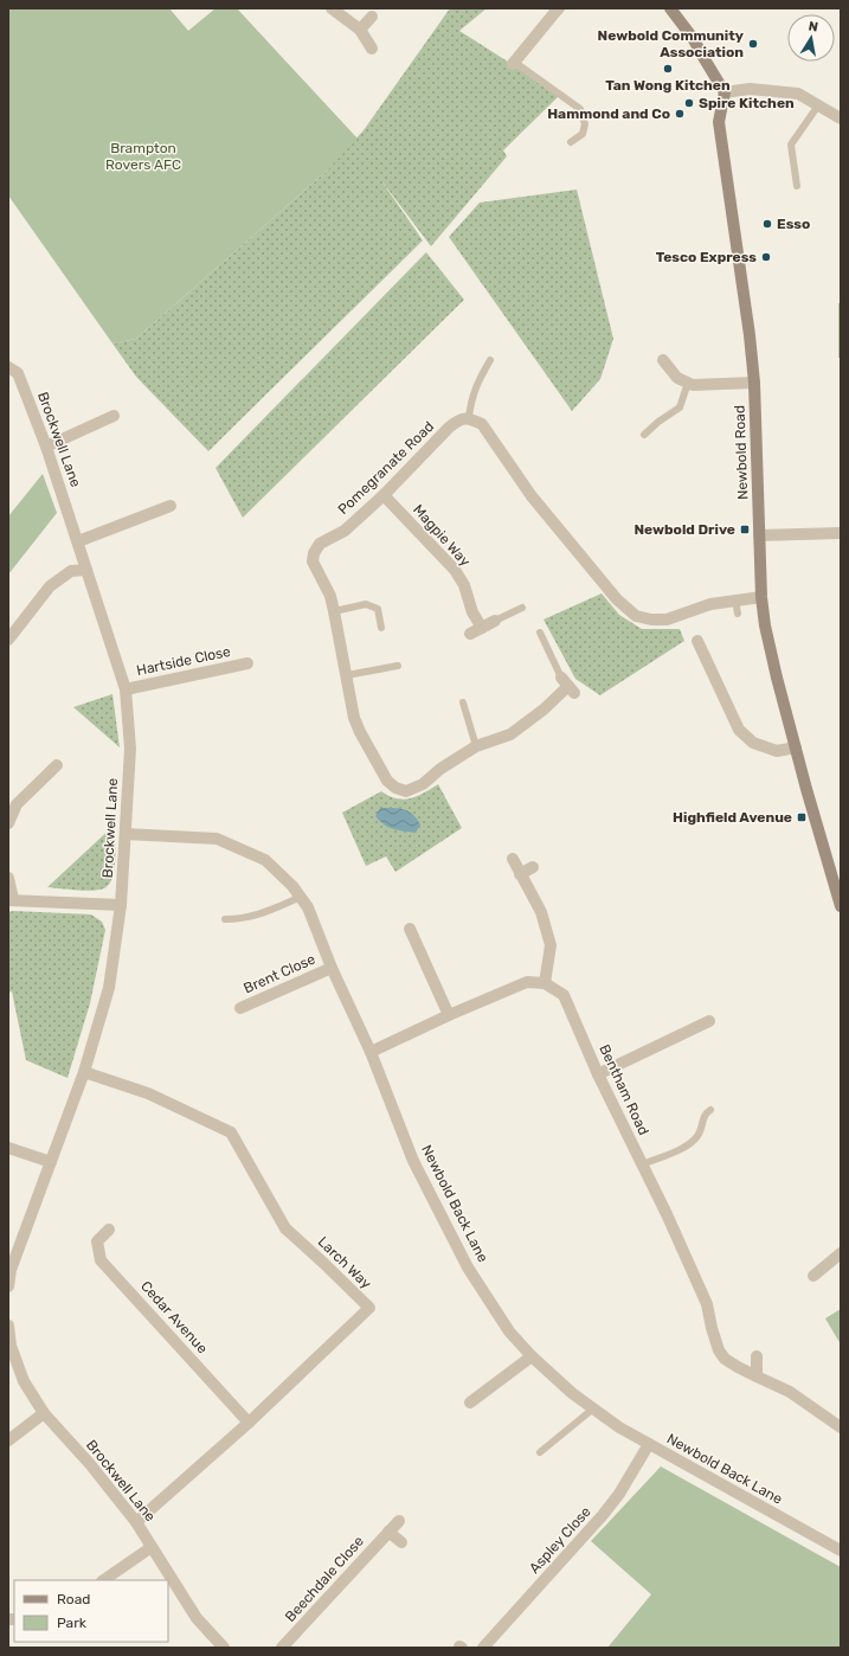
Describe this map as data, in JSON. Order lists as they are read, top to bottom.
{
  "streets": {
    "main road": ["Newbold Road"],
    "street": [
      "Brockwell Lane",
      "Pomegranate Road",
      "Magpie Way",
      "Hartside Close",
      "Brent Close",
      "Bentham Road",
      "Newbold Back Lane",
      "Larch Way",
      "Cedar Avenue",
      "Aspley Close",
      "Beechdale Close"
    ]
  },
  "crossings": [
    ["Brockwell Lane", "Hartside Close"],
    ["Brockwell Lane", "Newbold Back Lane"],
    ["Brockwell Lane", "Larch Way"],
    ["Pomegranate Road", "Magpie Way"],
    ["Brent Close", "Newbold Back Lane"],
    ["Newbold Back Lane", "Aspley Close"],
    ["Larch Way", "Cedar Avenue"]
  ],
  "parks": ["Brampton Rovers AFC"],
  "places": {
    "other": [
      "Newbold Community Association",
      "Tan Wong Kitchen",
      "Spire Kitchen",
      "Hammond and Co",
      "Esso",
      "Tesco Express"
    ],
    "transit": ["Newbold Drive", "Highfield Avenue"]
  },
  "legend": ["Road", "Park"],
  "north": "top"
}
